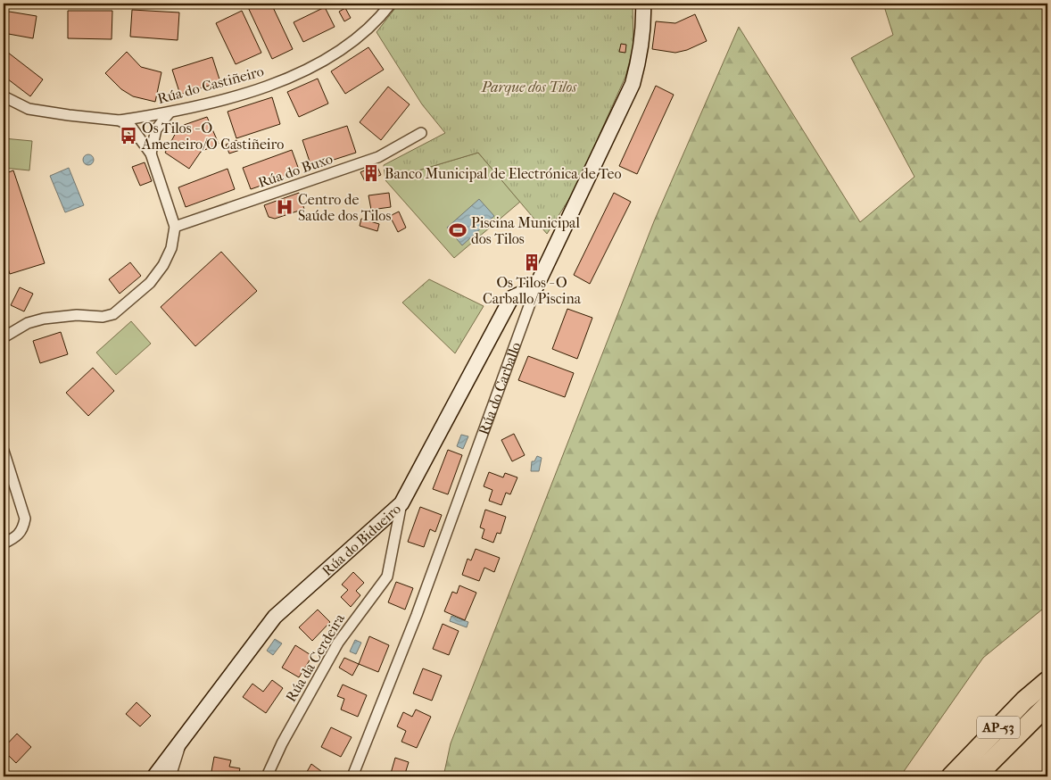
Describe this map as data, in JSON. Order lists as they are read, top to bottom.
{
  "streets": {
    "highway": ["AP-53"],
    "street": [
      "Rúa do Castiñeiro",
      "Rúa do Buxo",
      "Rúa do Carballo",
      "Rúa do Bidueiro",
      "Rúa da Cerdeira"
    ]
  },
  "crossings": [
    ["Rúa do Carballo", "Rúa do Bidueiro"],
    ["Rúa do Bidueiro", "Rúa da Cerdeira"]
  ],
  "parks": ["Parque dos Tilos"],
  "places": {
    "bus stop": ["Os Tilos - O Ameneiro/O Castiñeiro"],
    "building": ["Banco Municipal de Electrónica de Teo", "Os Tilos - O Carballo/Piscina"],
    "hospital": ["Centro de Saúde dos Tilos"],
    "sports": ["Piscina Municipal dos Tilos"]
  }
}
